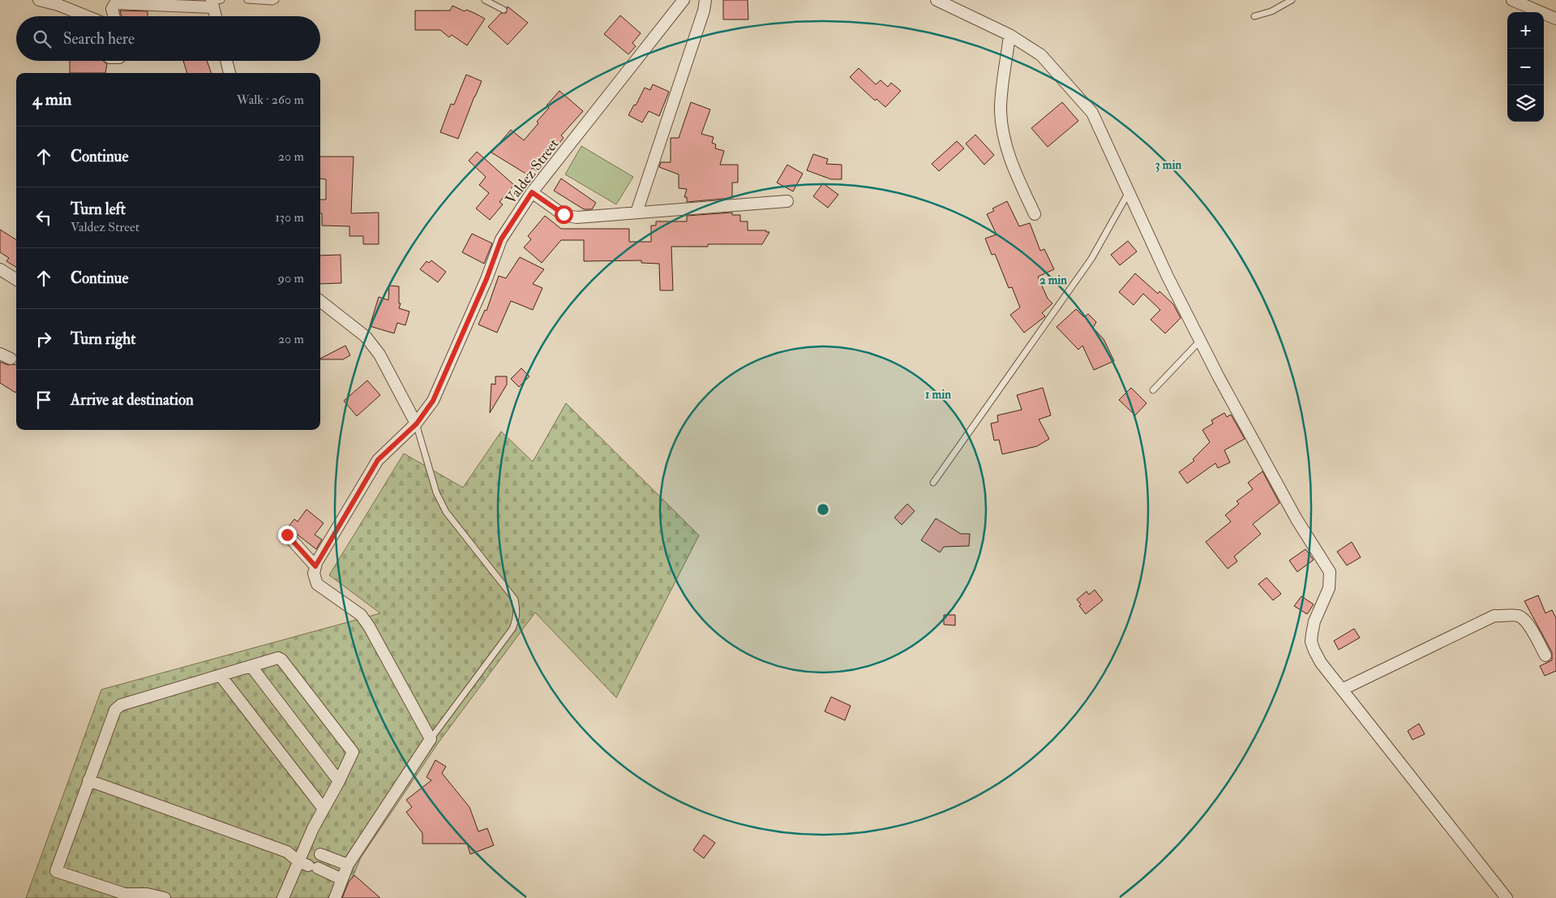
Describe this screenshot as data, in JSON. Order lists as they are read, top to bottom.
{
  "streets": {
    "street": ["Valdez Street"]
  },
  "page": {
    "map_buttons": ["+", "−"],
    "search": "Search here",
    "heading": ["4 min", "Walk · 260 m"],
    "list": [
      ["Continue", "20 m"],
      ["Turn left", "Valdez Street", "130 m"],
      ["Continue", "90 m"],
      ["Turn right", "20 m"],
      "Arrive at destination"
    ]
  },
  "rings": ["3 min", "2 min", "1 min"]
}
